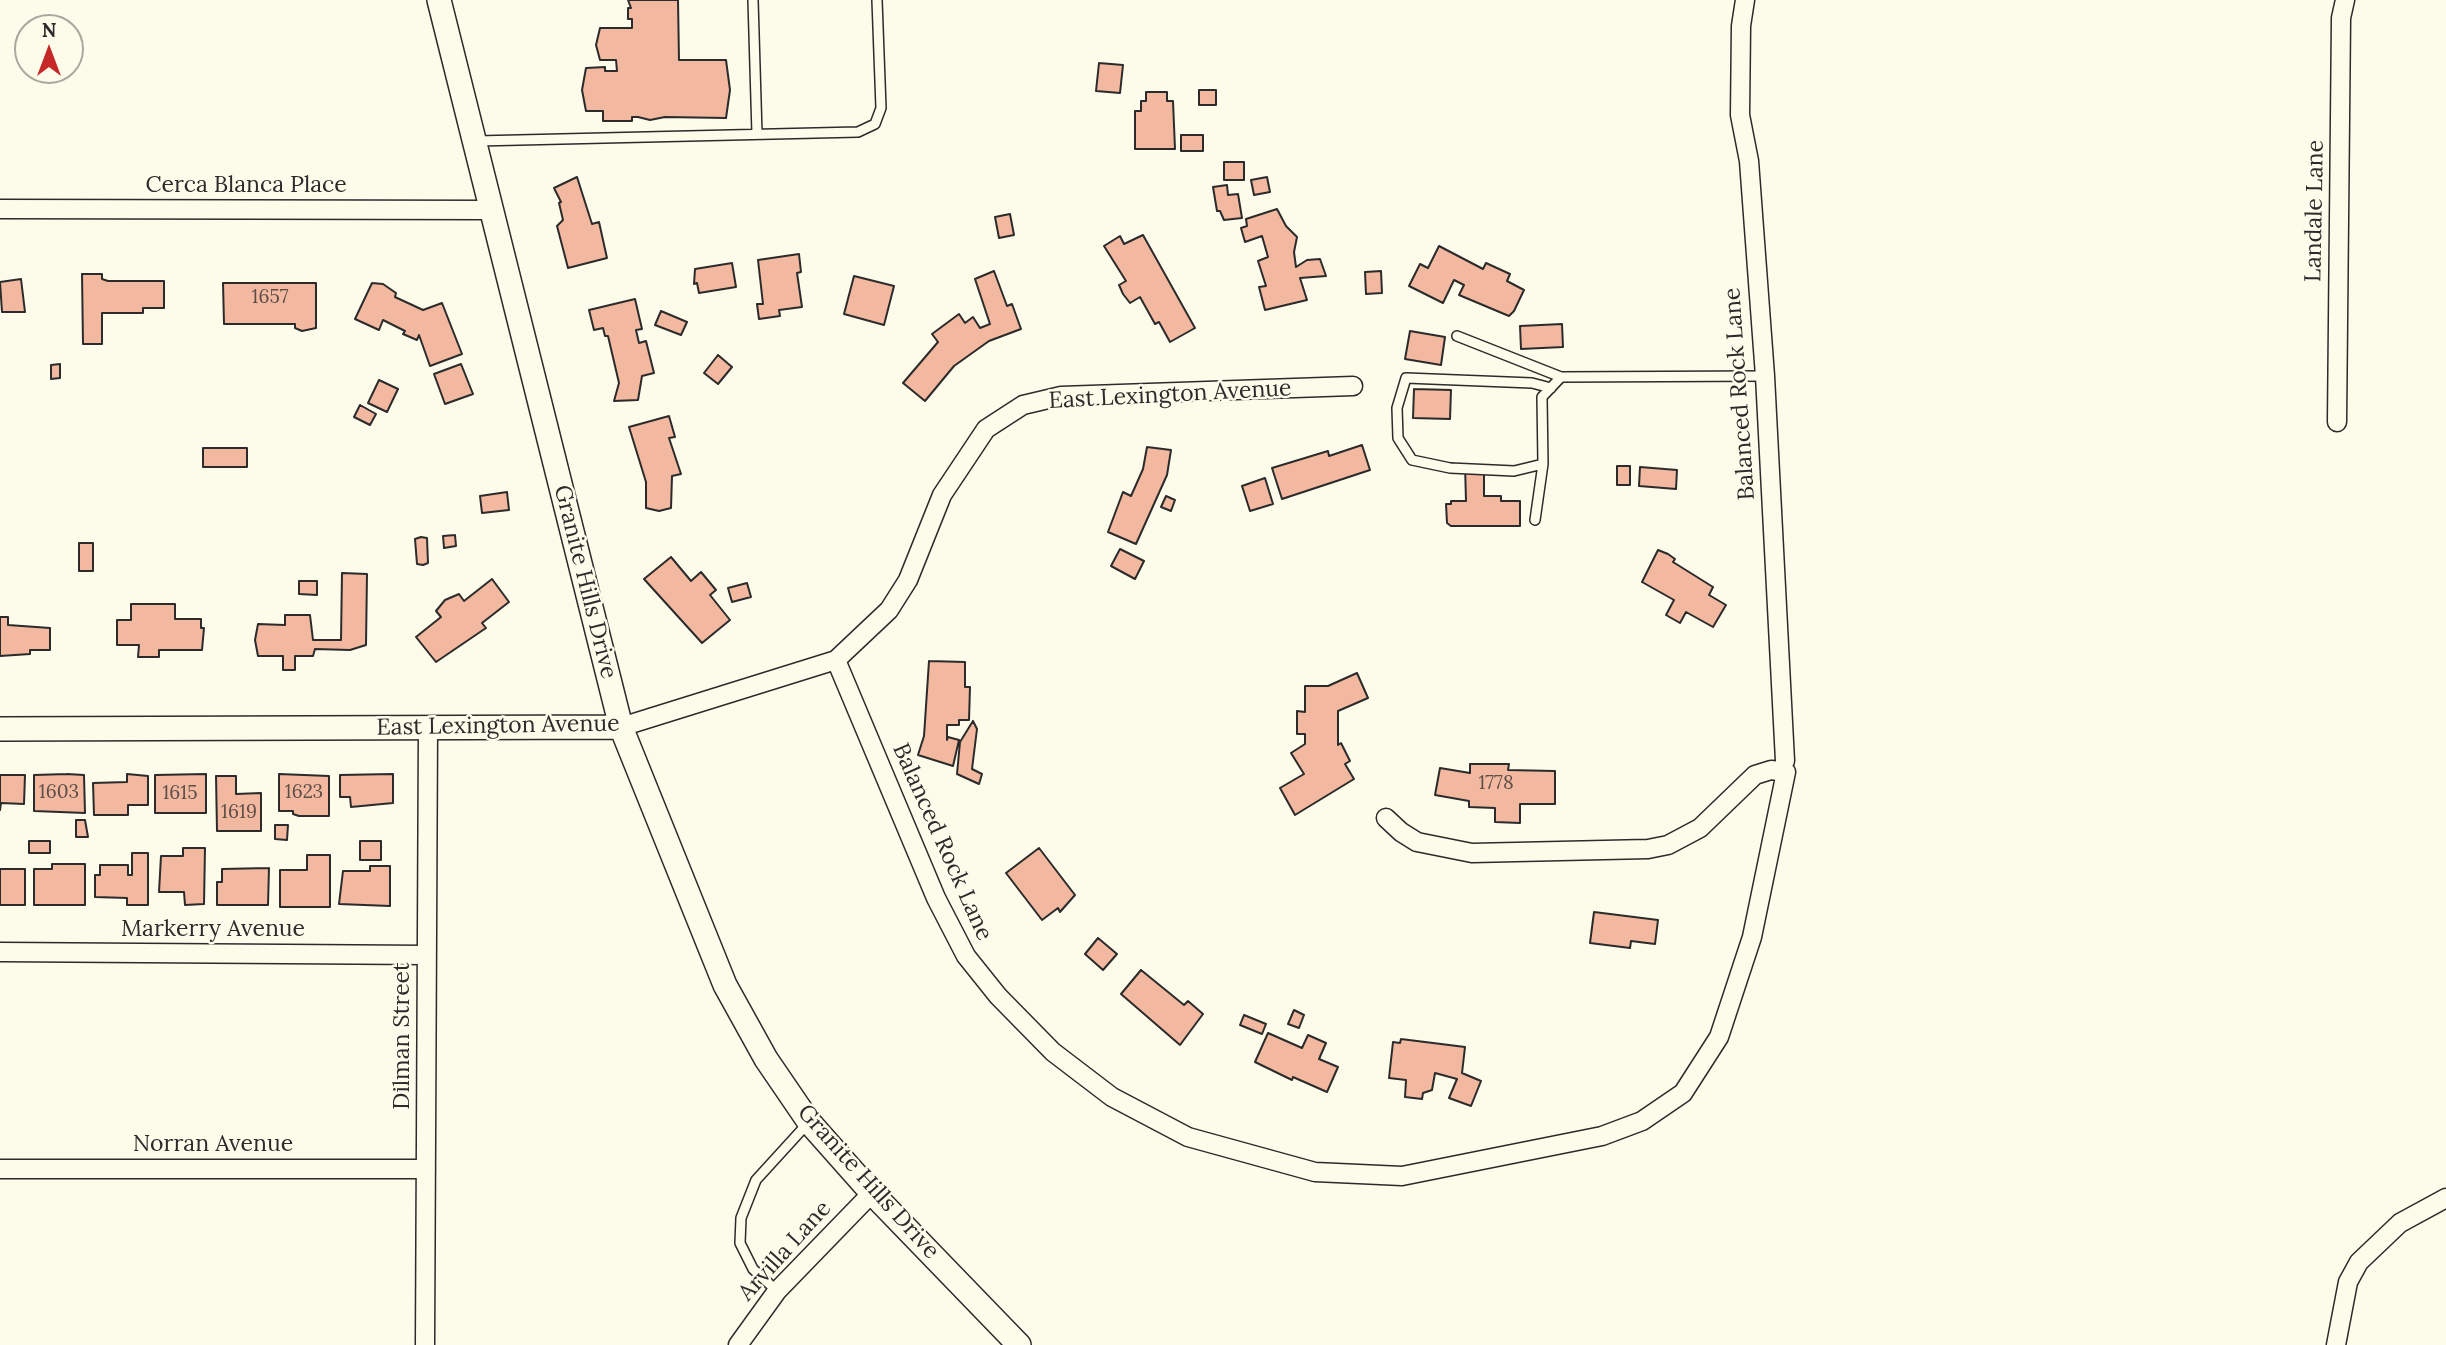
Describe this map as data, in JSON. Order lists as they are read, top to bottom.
{
  "streets": {
    "street": [
      "Cerca Blanca Place",
      "Landale Lane",
      "Balanced Rock Lane",
      "East Lexington Avenue",
      "Granite Hills Drive",
      "Markerry Avenue",
      "Dilman Street",
      "Norran Avenue",
      "Arvilla Lane"
    ]
  },
  "crossings": [
    ["Cerca Blanca Place", "Granite Hills Drive"],
    ["Balanced Rock Lane", "East Lexington Avenue"],
    ["East Lexington Avenue", "Granite Hills Drive"],
    ["East Lexington Avenue", "Dilman Street"],
    ["Granite Hills Drive", "Arvilla Lane"],
    ["Markerry Avenue", "Dilman Street"],
    ["Dilman Street", "Norran Avenue"]
  ],
  "house_numbers": [
    "1657",
    "1778",
    "1603",
    "1623",
    "1615",
    "1619"
  ],
  "north": "top"
}
